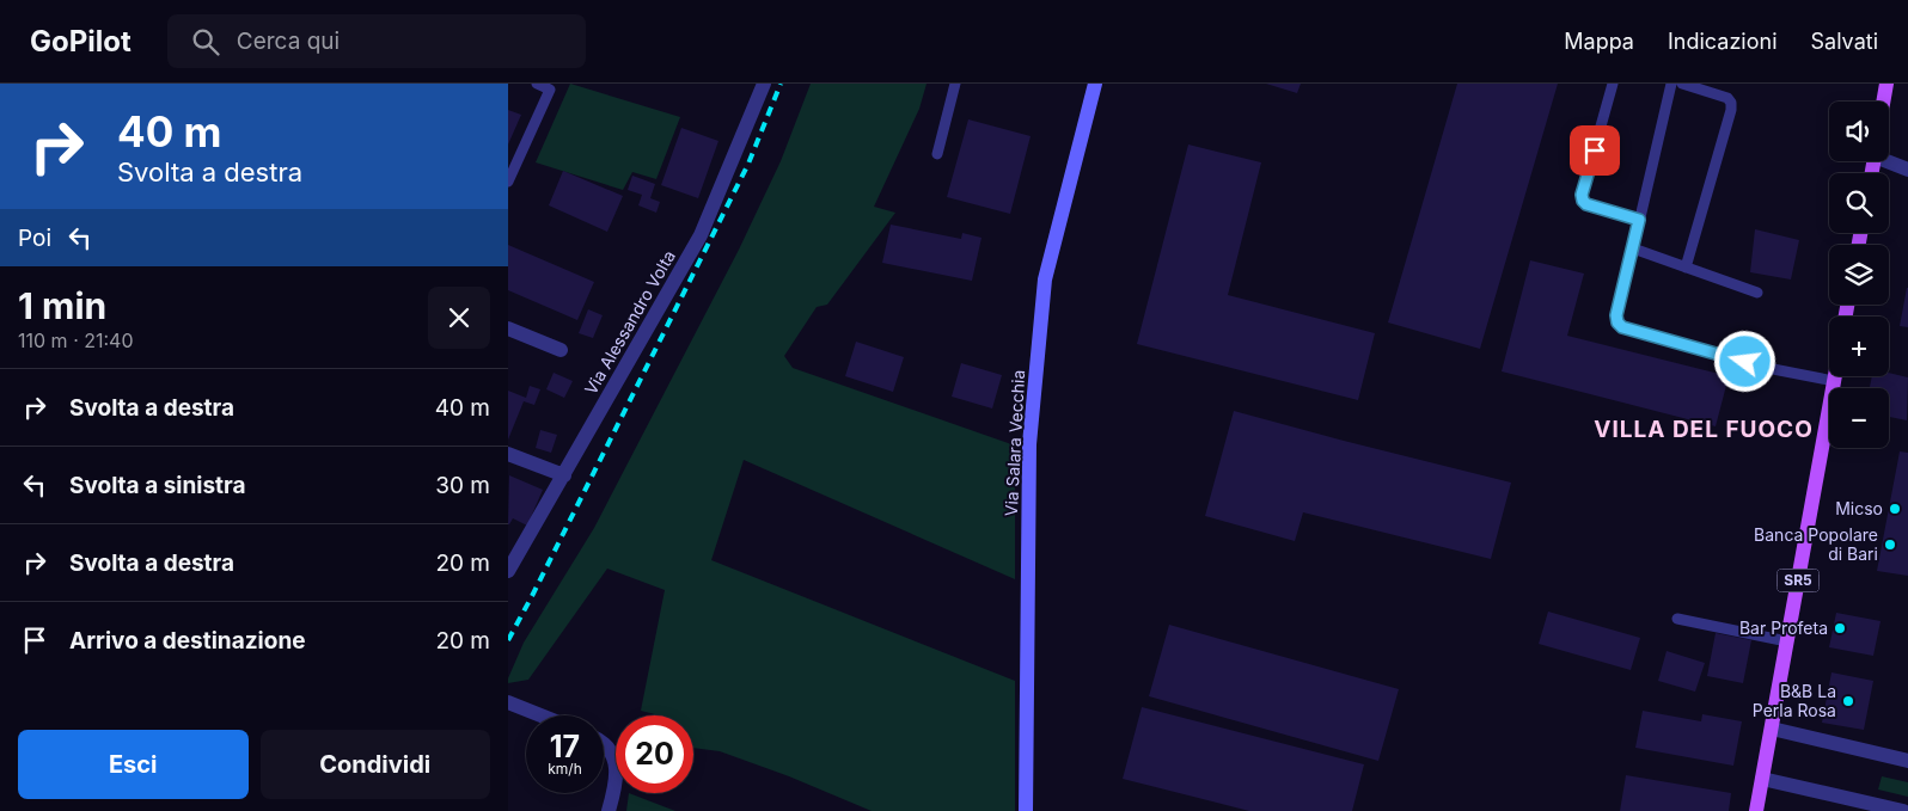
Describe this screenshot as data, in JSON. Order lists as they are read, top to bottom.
{
  "streets": {
    "main road": ["SR5"],
    "street": ["Via Alessandro Volta", "Via Salara Vecchia"]
  },
  "districts": ["VILLA DEL FUOCO"],
  "places": [
    "Micso",
    "Banca Popolare di Bari",
    "Bar Profeta",
    "B&B La Perla Rosa"
  ],
  "page": {
    "header": "GoPilot",
    "search": "Cerca qui",
    "nav": ["Mappa", "Indicazioni", "Salvati"],
    "turn": ["40 m", "Svolta a destra"],
    "map_buttons": ["+", "−"],
    "then": "Poi",
    "heading": ["1 min", "110 m · 21:40"],
    "list": [
      {
        "name": "Svolta a destra",
        "value": "40 m"
      },
      {
        "name": "Svolta a sinistra",
        "value": "30 m"
      },
      {
        "name": "Svolta a destra",
        "value": "20 m"
      },
      {
        "name": "Arrivo a destinazione",
        "value": "20 m"
      }
    ],
    "speed": "17 km/h",
    "limit": "20",
    "buttons": ["Esci", "Condividi"]
  }
}
